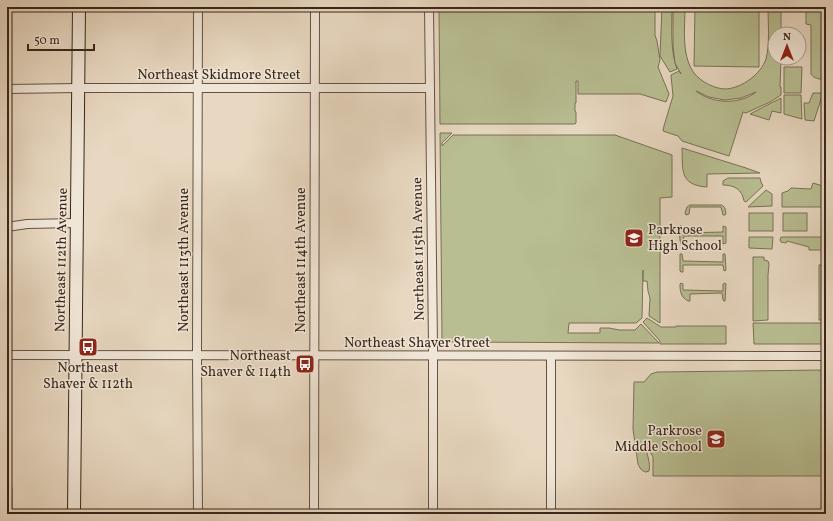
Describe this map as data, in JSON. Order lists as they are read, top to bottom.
{
  "streets": {
    "street": [
      "Northeast Skidmore Street",
      "Northeast 115th Avenue",
      "Northeast 112th Avenue",
      "Northeast 113th Avenue",
      "Northeast 114th Avenue",
      "Northeast Shaver Street"
    ]
  },
  "crossings": [
    ["Northeast Skidmore Street", "Northeast 115th Avenue"],
    ["Northeast Skidmore Street", "Northeast 112th Avenue"],
    ["Northeast Skidmore Street", "Northeast 113th Avenue"],
    ["Northeast Skidmore Street", "Northeast 114th Avenue"],
    ["Northeast 115th Avenue", "Northeast Shaver Street"],
    ["Northeast 112th Avenue", "Northeast Shaver Street"],
    ["Northeast 113th Avenue", "Northeast Shaver Street"],
    ["Northeast 114th Avenue", "Northeast Shaver Street"]
  ],
  "places": {
    "school or university": ["Parkrose High School", "Parkrose Middle School"],
    "bus stop": ["Northeast Shaver & 112th", "Northeast Shaver & 114th"]
  },
  "scale_bar": "50 m",
  "north": "top"
}
